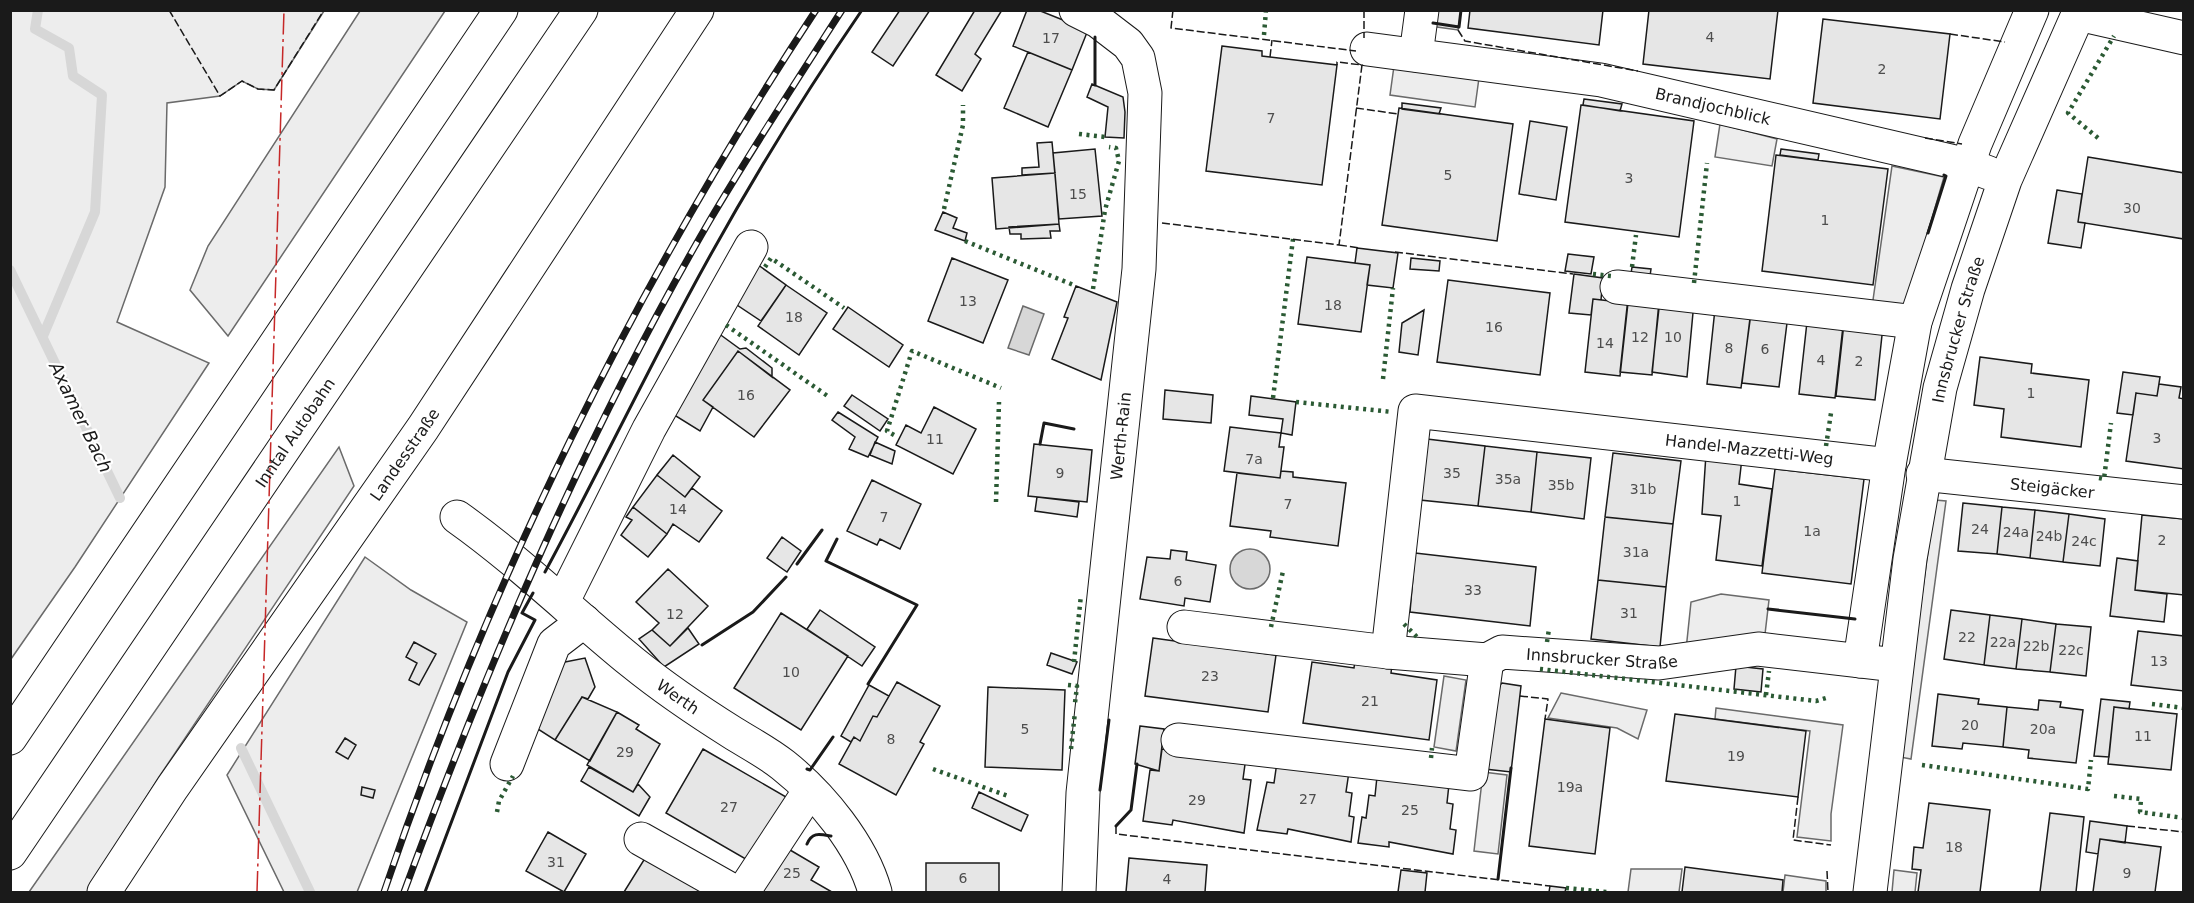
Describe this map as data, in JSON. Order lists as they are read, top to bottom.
{
  "streets": {
    "main road": [
      "Brandjochblick",
      "Innsbrucker Straße",
      "Inntal Autobahn",
      "Werth-Rain",
      "Handel-Mazzetti-Weg",
      "Landesstraße",
      "Steigäcker",
      "Werth"
    ]
  },
  "crossings": [
    ["Brandjochblick", "Innsbrucker Straße"],
    ["Innsbrucker Straße", "Handel-Mazzetti-Weg"],
    ["Innsbrucker Straße", "Steigäcker"]
  ],
  "water": ["Axamer Bach"],
  "house_numbers": [
    "4",
    "17",
    "2",
    "7",
    "5",
    "3",
    "15",
    "30",
    "1",
    "13",
    "18",
    "18",
    "16",
    "12",
    "10",
    "14",
    "8",
    "6",
    "4",
    "2",
    "1",
    "16",
    "3",
    "11",
    "7a",
    "9",
    "35",
    "35a",
    "35b",
    "31b",
    "1",
    "7",
    "14",
    "7",
    "24",
    "1a",
    "24a",
    "24b",
    "2",
    "24c",
    "31a",
    "6",
    "33",
    "31",
    "12",
    "22",
    "22a",
    "22b",
    "22c",
    "13",
    "10",
    "23",
    "21",
    "20",
    "5",
    "20a",
    "11",
    "8",
    "29",
    "19",
    "19a",
    "27",
    "29",
    "27",
    "25",
    "18",
    "31",
    "25",
    "9",
    "6",
    "4"
  ]
}
